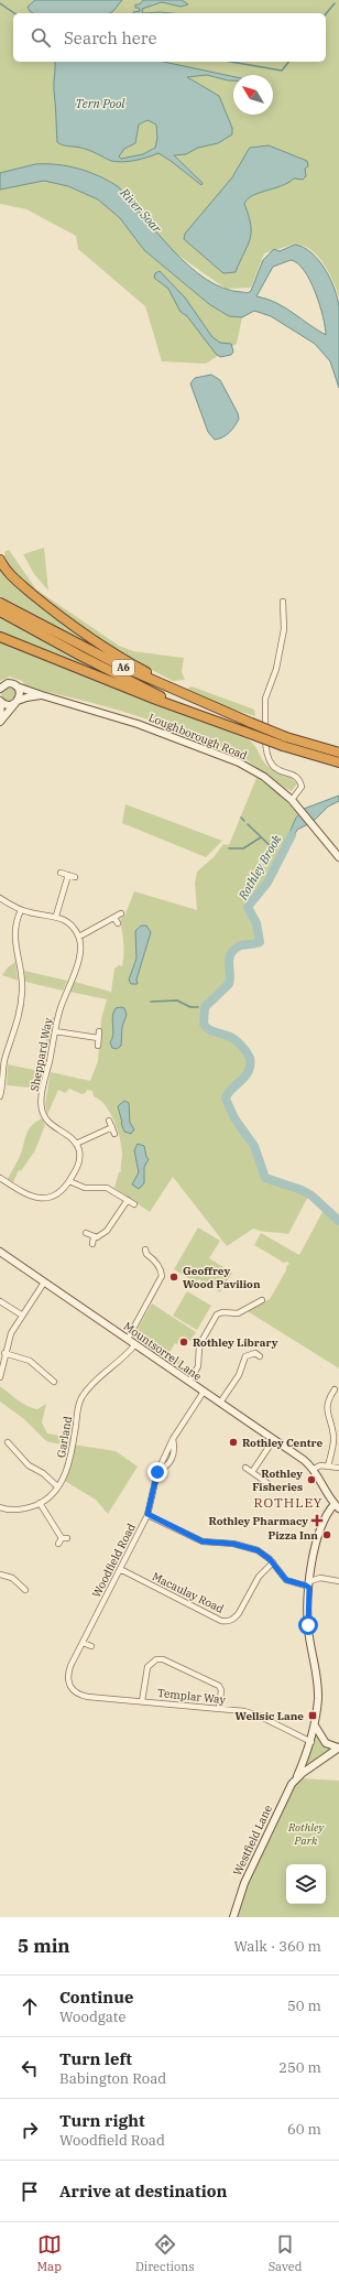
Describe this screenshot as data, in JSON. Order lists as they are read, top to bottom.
{
  "streets": {
    "highway": ["A6"],
    "street": [
      "Loughborough Road",
      "Sheppard Way",
      "Mountsorrel Lane",
      "Garland",
      "Woodfield Road",
      "Macaulay Road",
      "Templar Way",
      "Westfield Lane"
    ]
  },
  "crossings": [
    ["Mountsorrel Lane", "Garland"],
    ["Mountsorrel Lane", "Woodfield Road"],
    ["Woodfield Road", "Macaulay Road"],
    ["Woodfield Road", "Templar Way"],
    ["Templar Way", "Westfield Lane"]
  ],
  "districts": ["ROTHLEY"],
  "water": ["Tern Pool", "River Soar", "Rothley Brook"],
  "parks": ["Rothley Park"],
  "places": {
    "other": [
      "Geoffrey Wood Pavilion",
      "Rothley Library",
      "Rothley Centre",
      "Rothley Fisheries",
      "Pizza Inn"
    ],
    "health": ["Rothley Pharmacy"],
    "transit": ["Wellsic Lane"]
  },
  "north": "top left",
  "page": {
    "search": "Search here",
    "heading": ["5 min", "Walk · 360 m"],
    "list": [
      ["Continue", "Woodgate", "50 m"],
      ["Turn left", "Babington Road", "250 m"],
      ["Turn right", "Woodfield Road", "60 m"],
      "Arrive at destination"
    ],
    "nav": ["Map", "Directions", "Saved"]
  }
}
